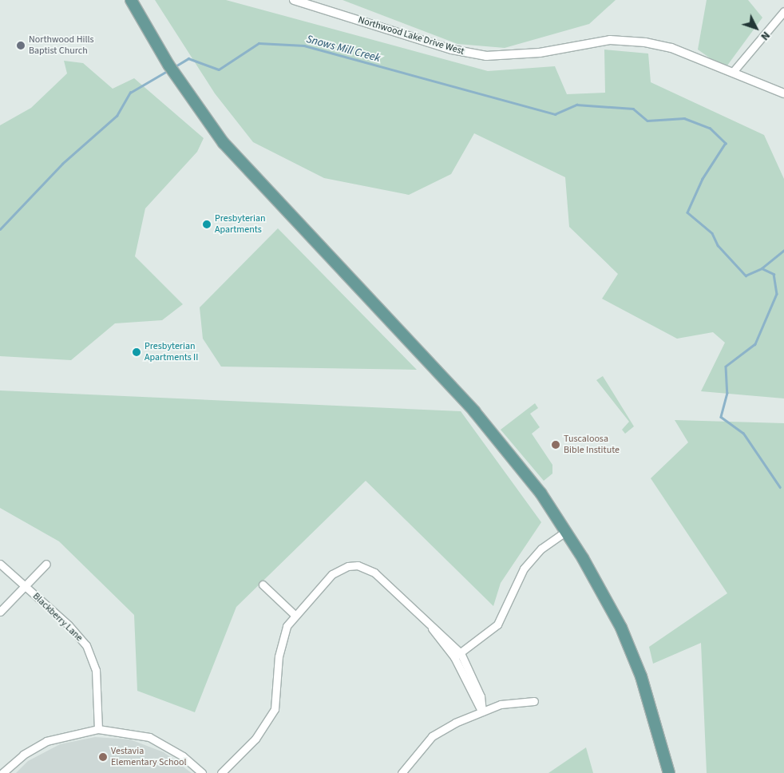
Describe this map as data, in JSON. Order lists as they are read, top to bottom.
{
  "streets": {
    "street": ["Northwood Lake Drive West", "Blackberry Lane"]
  },
  "water": ["Snows Mill Creek"],
  "places": [
    "Northwood Hills Baptist Church",
    "Presbyterian Apartments",
    "Presbyterian Apartments II",
    "Tuscaloosa Bible Institute",
    "Vestavia Elementary School"
  ],
  "north": "bottom right"
}
